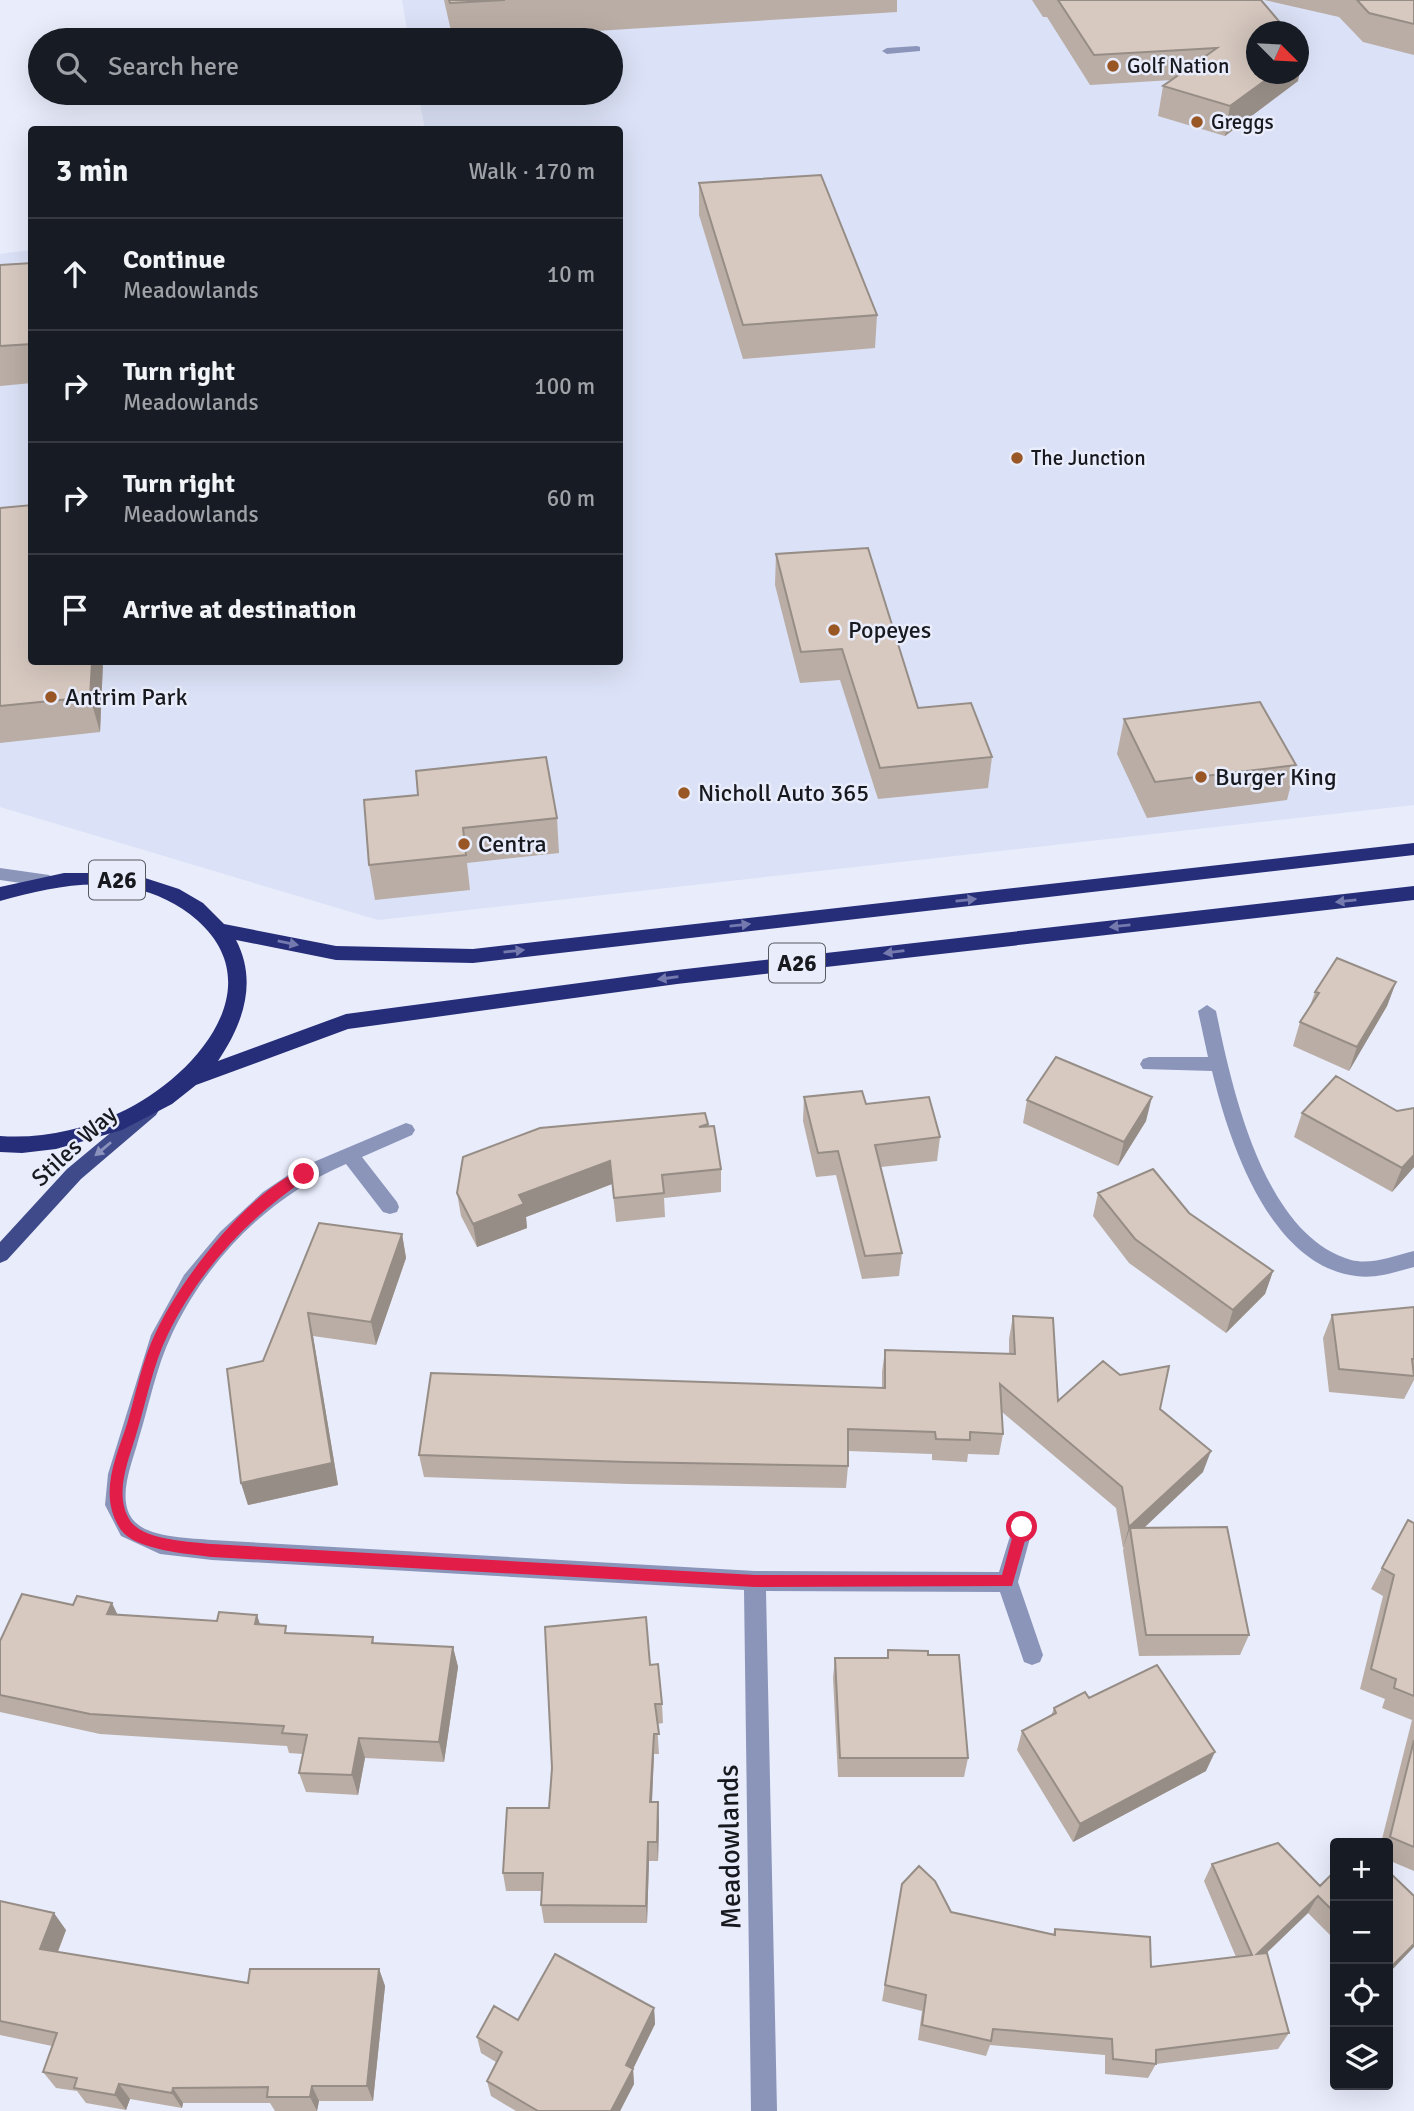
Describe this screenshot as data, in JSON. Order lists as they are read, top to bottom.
{
  "streets": {
    "highway": ["A26"],
    "main road": ["Stiles Way"],
    "street": ["Meadowlands"]
  },
  "crossings": [
    ["A26", "Stiles Way"]
  ],
  "one_way": ["Stiles Way"],
  "places": [
    "Golf Nation",
    "Greggs",
    "The Junction",
    "Popeyes",
    "Antrim Park",
    "Burger King",
    "Nicholl Auto 365",
    "Centra"
  ],
  "north": "bottom right",
  "page": {
    "search": "Search here",
    "heading": ["3 min", "Walk · 170 m"],
    "list": [
      ["Continue", "Meadowlands", "10 m"],
      ["Turn right", "Meadowlands", "100 m"],
      ["Turn right", "Meadowlands", "60 m"],
      "Arrive at destination"
    ],
    "map_buttons": ["+", "−"]
  }
}
